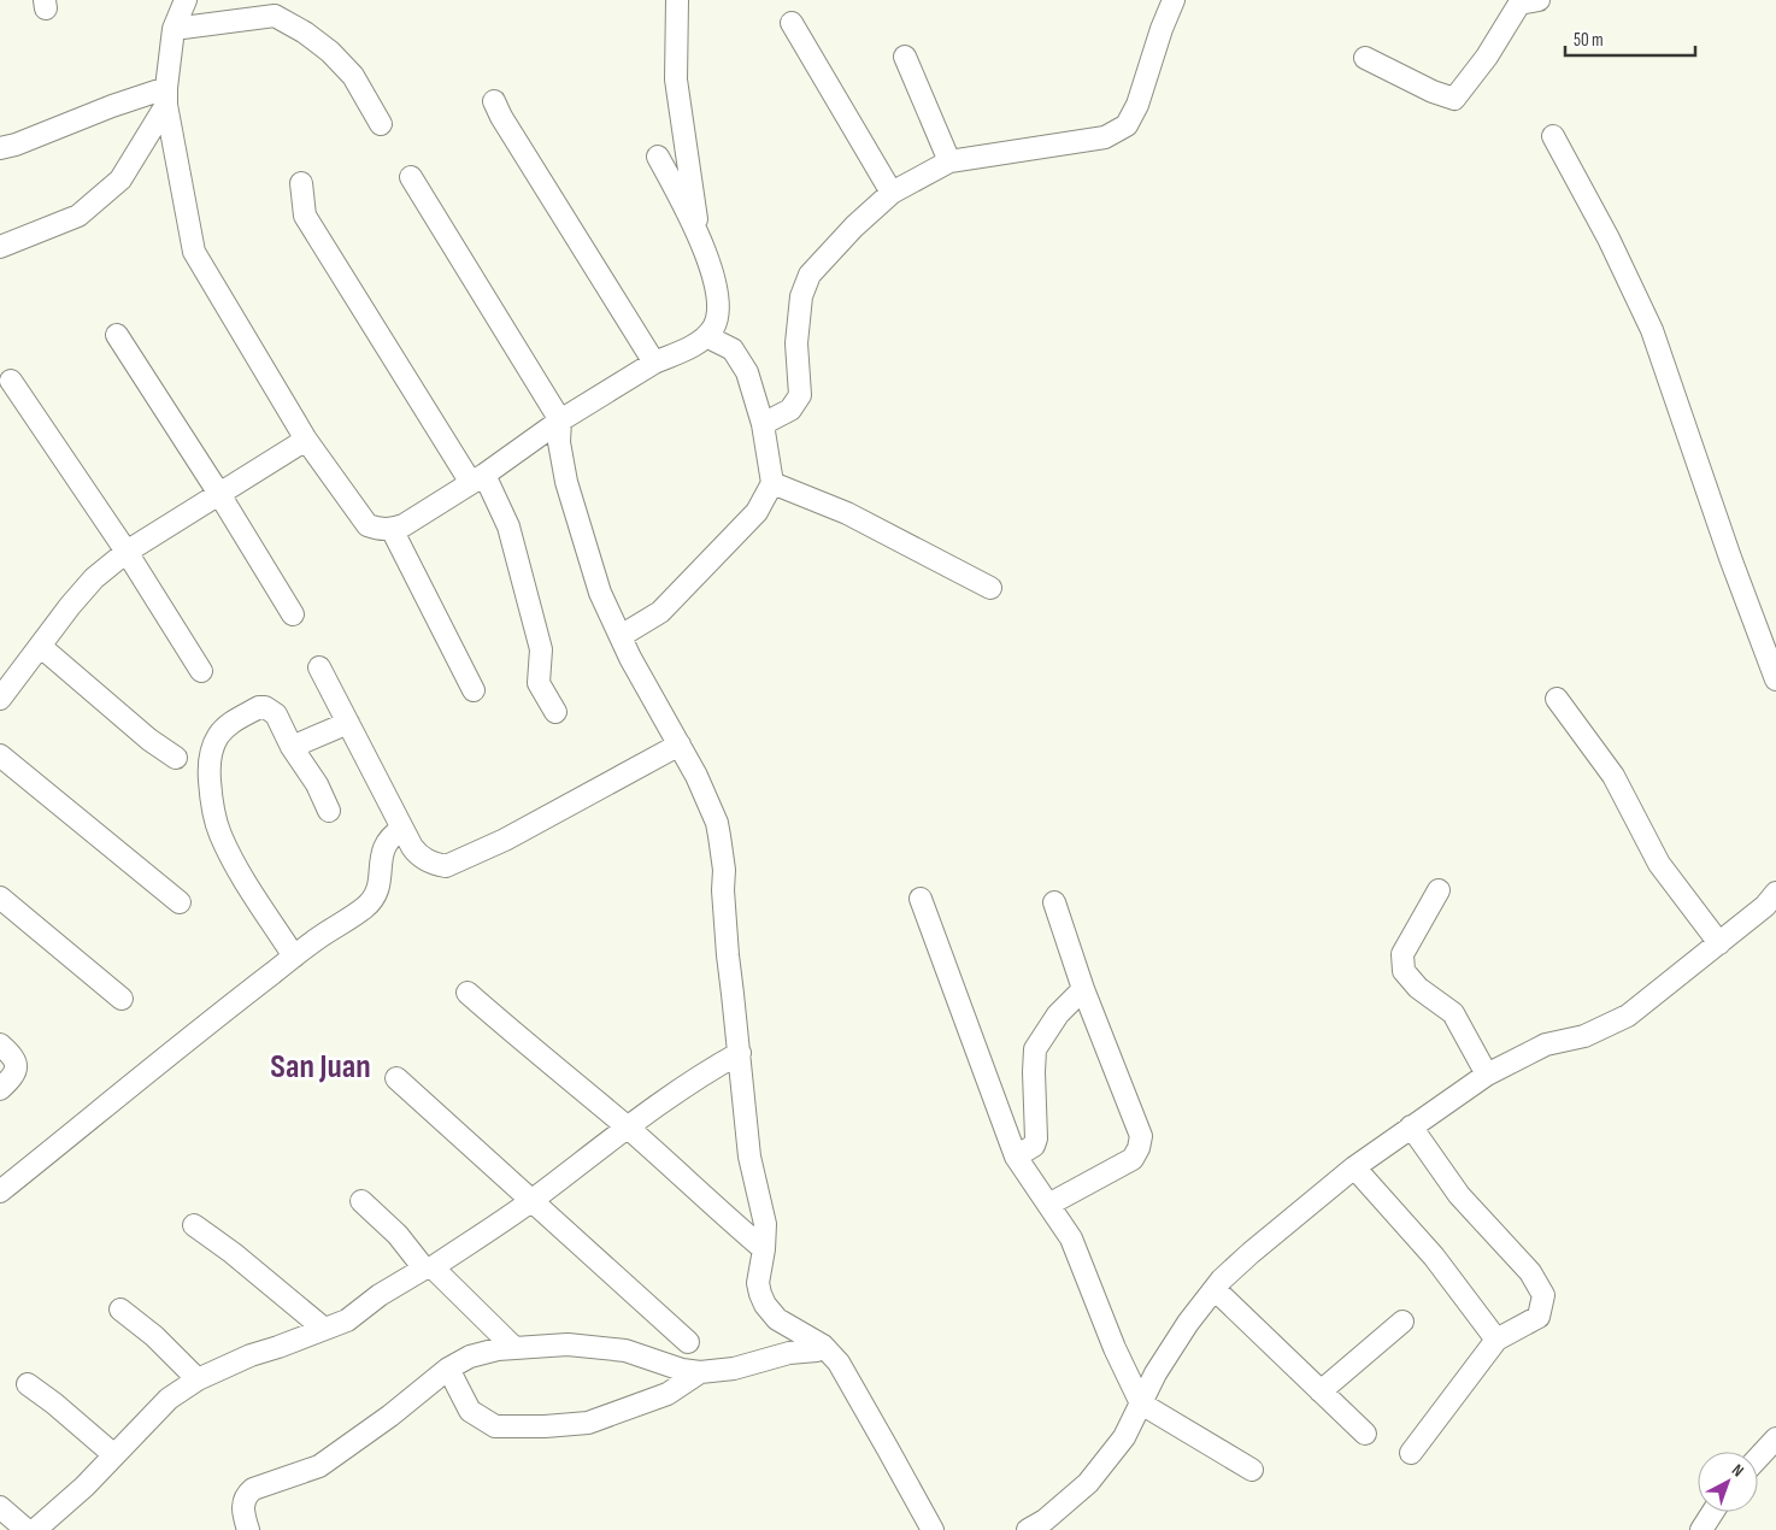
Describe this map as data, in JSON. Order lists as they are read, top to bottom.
{
  "districts": ["San Juan"],
  "scale_bar": "50 m",
  "north": "top right"
}
